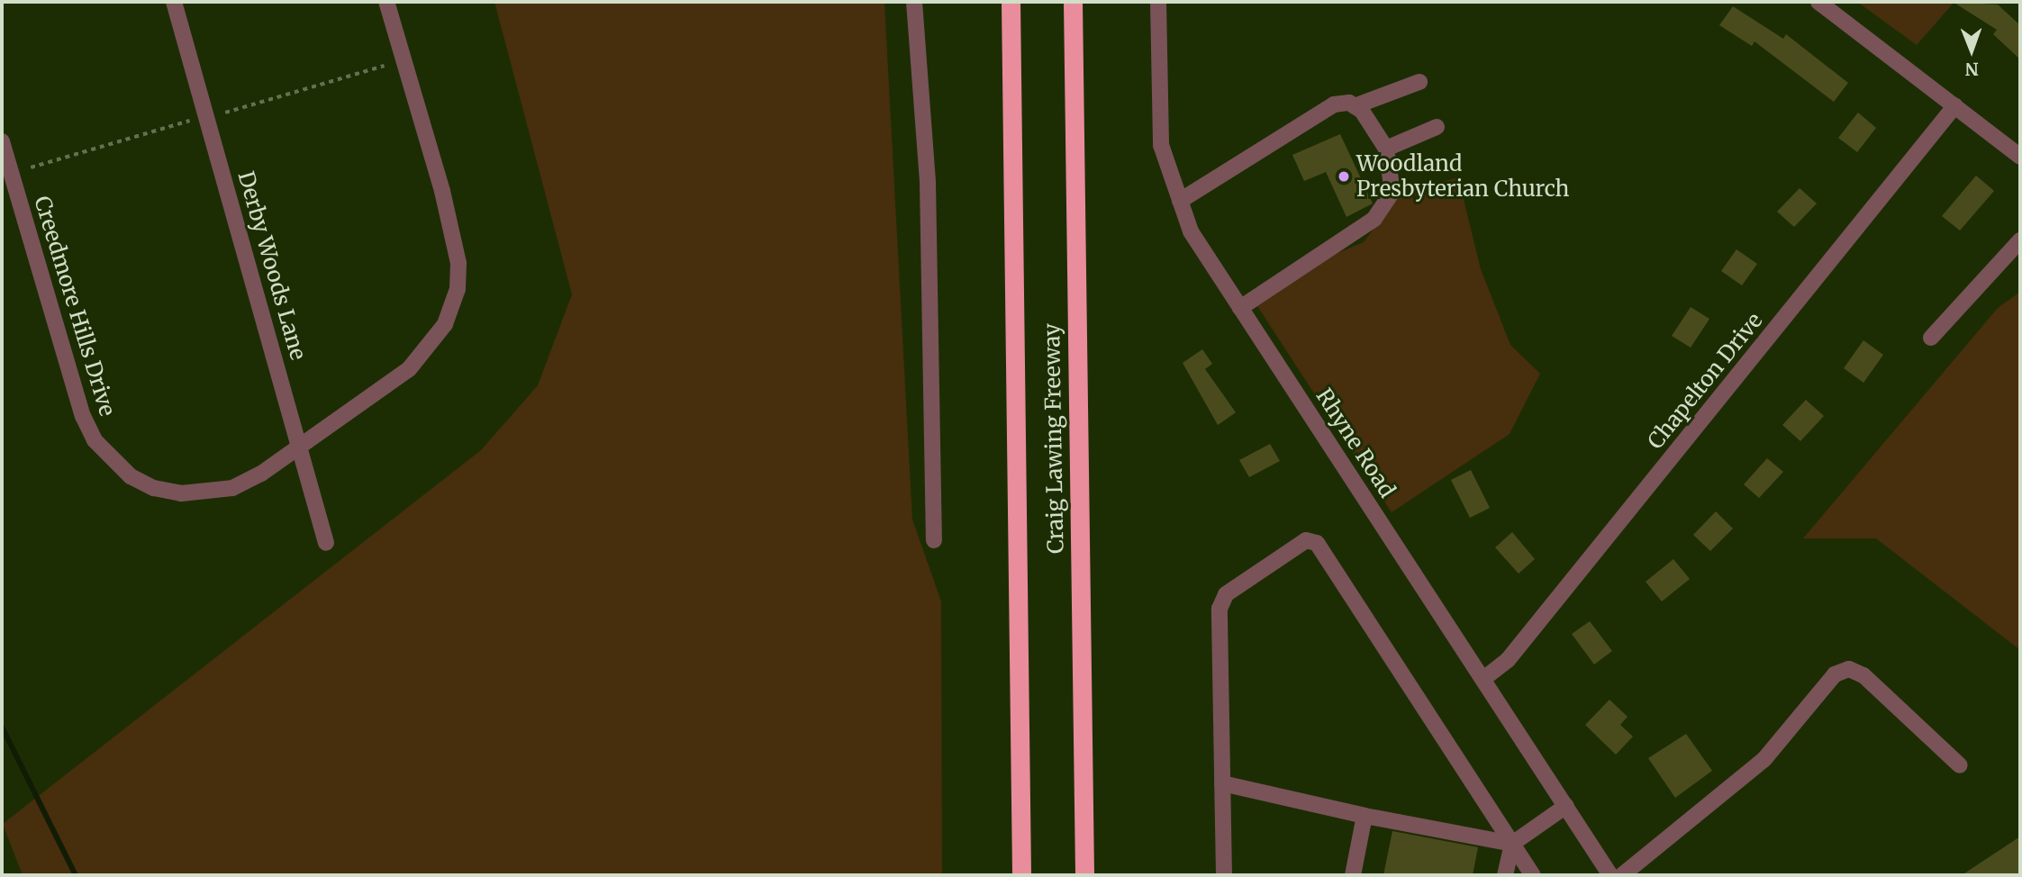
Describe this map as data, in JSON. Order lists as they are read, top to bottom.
{
  "streets": {
    "highway": ["Craig Lawing Freeway"],
    "street": [
      "Derby Woods Lane",
      "Creedmore Hills Drive",
      "Chapelton Drive",
      "Rhyne Road"
    ]
  },
  "crossings": [
    ["Derby Woods Lane", "Creedmore Hills Drive"],
    ["Chapelton Drive", "Rhyne Road"]
  ],
  "places": ["Woodland Presbyterian Church"],
  "north": "bottom"
}
